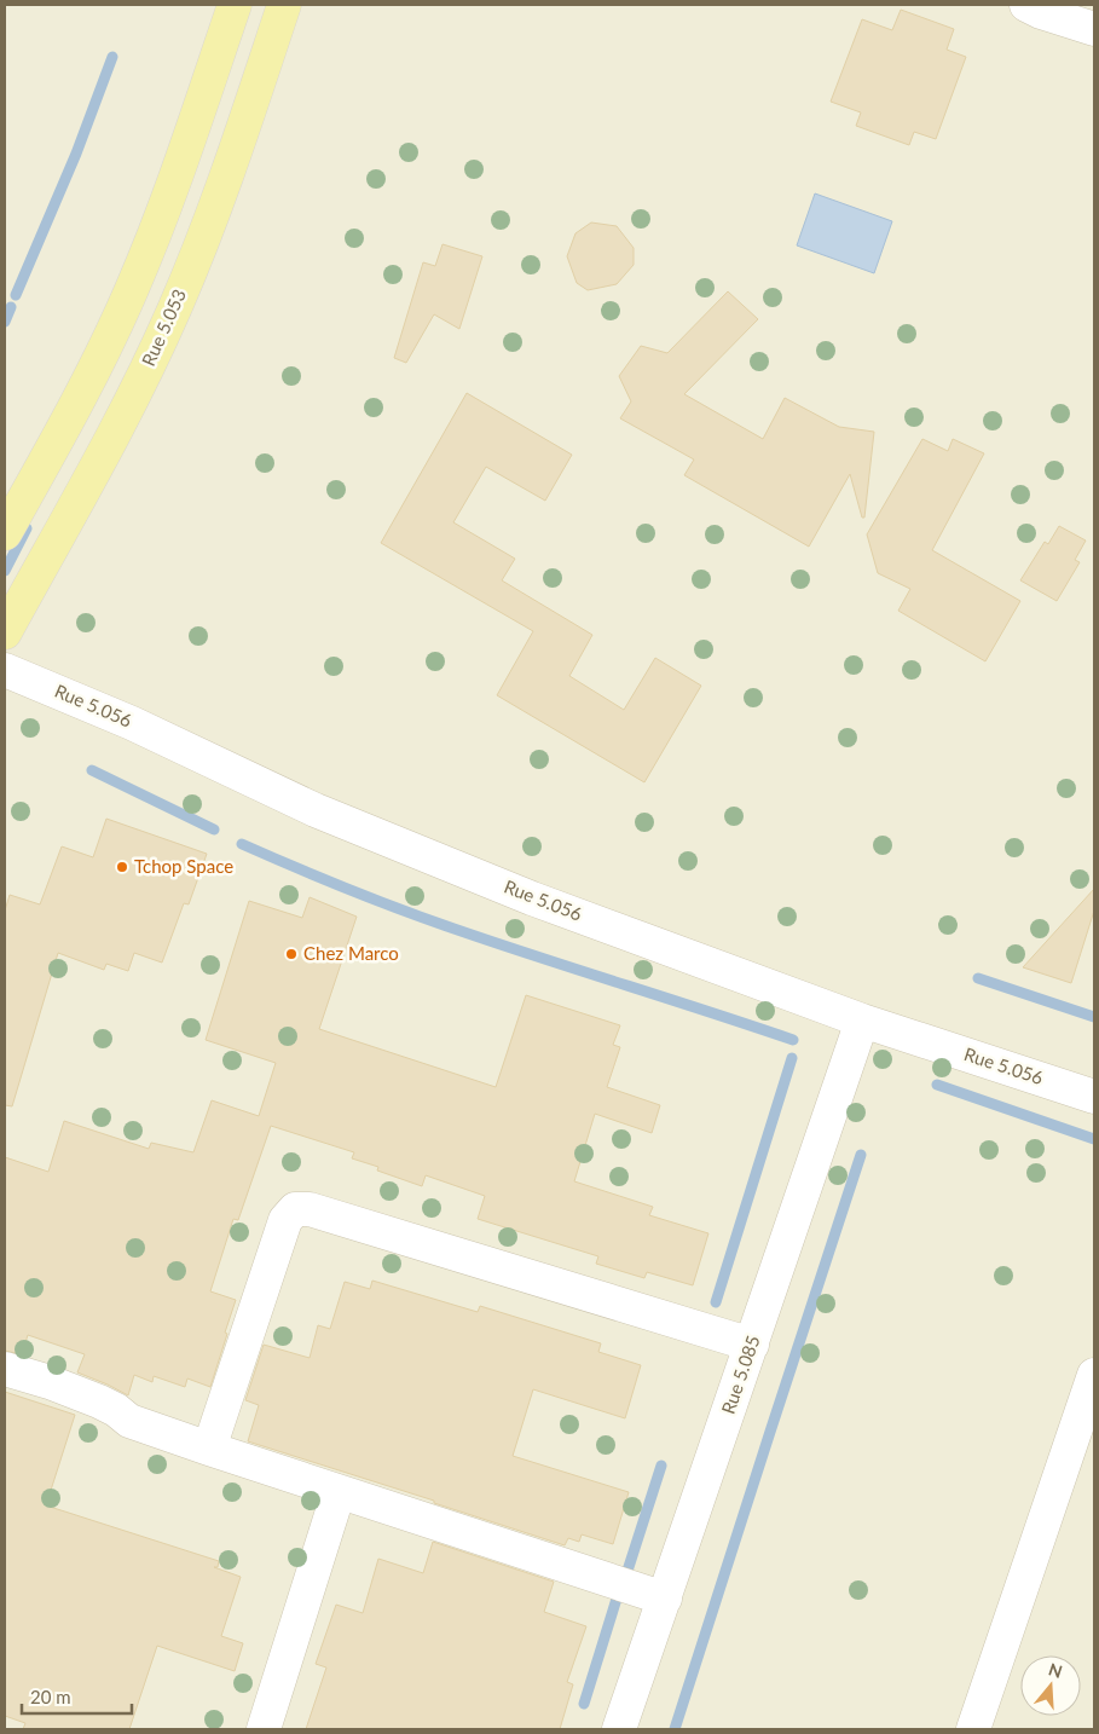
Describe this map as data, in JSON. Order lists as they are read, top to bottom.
{
  "streets": {
    "main road": ["Rue 5.053"],
    "street": ["Rue 5.056", "Rue 5.085"]
  },
  "crossings": [
    ["Rue 5.056", "Rue 5.085"]
  ],
  "places": ["Tchop Space", "Chez Marco"],
  "scale_bar": "20 m",
  "north": "top"
}
